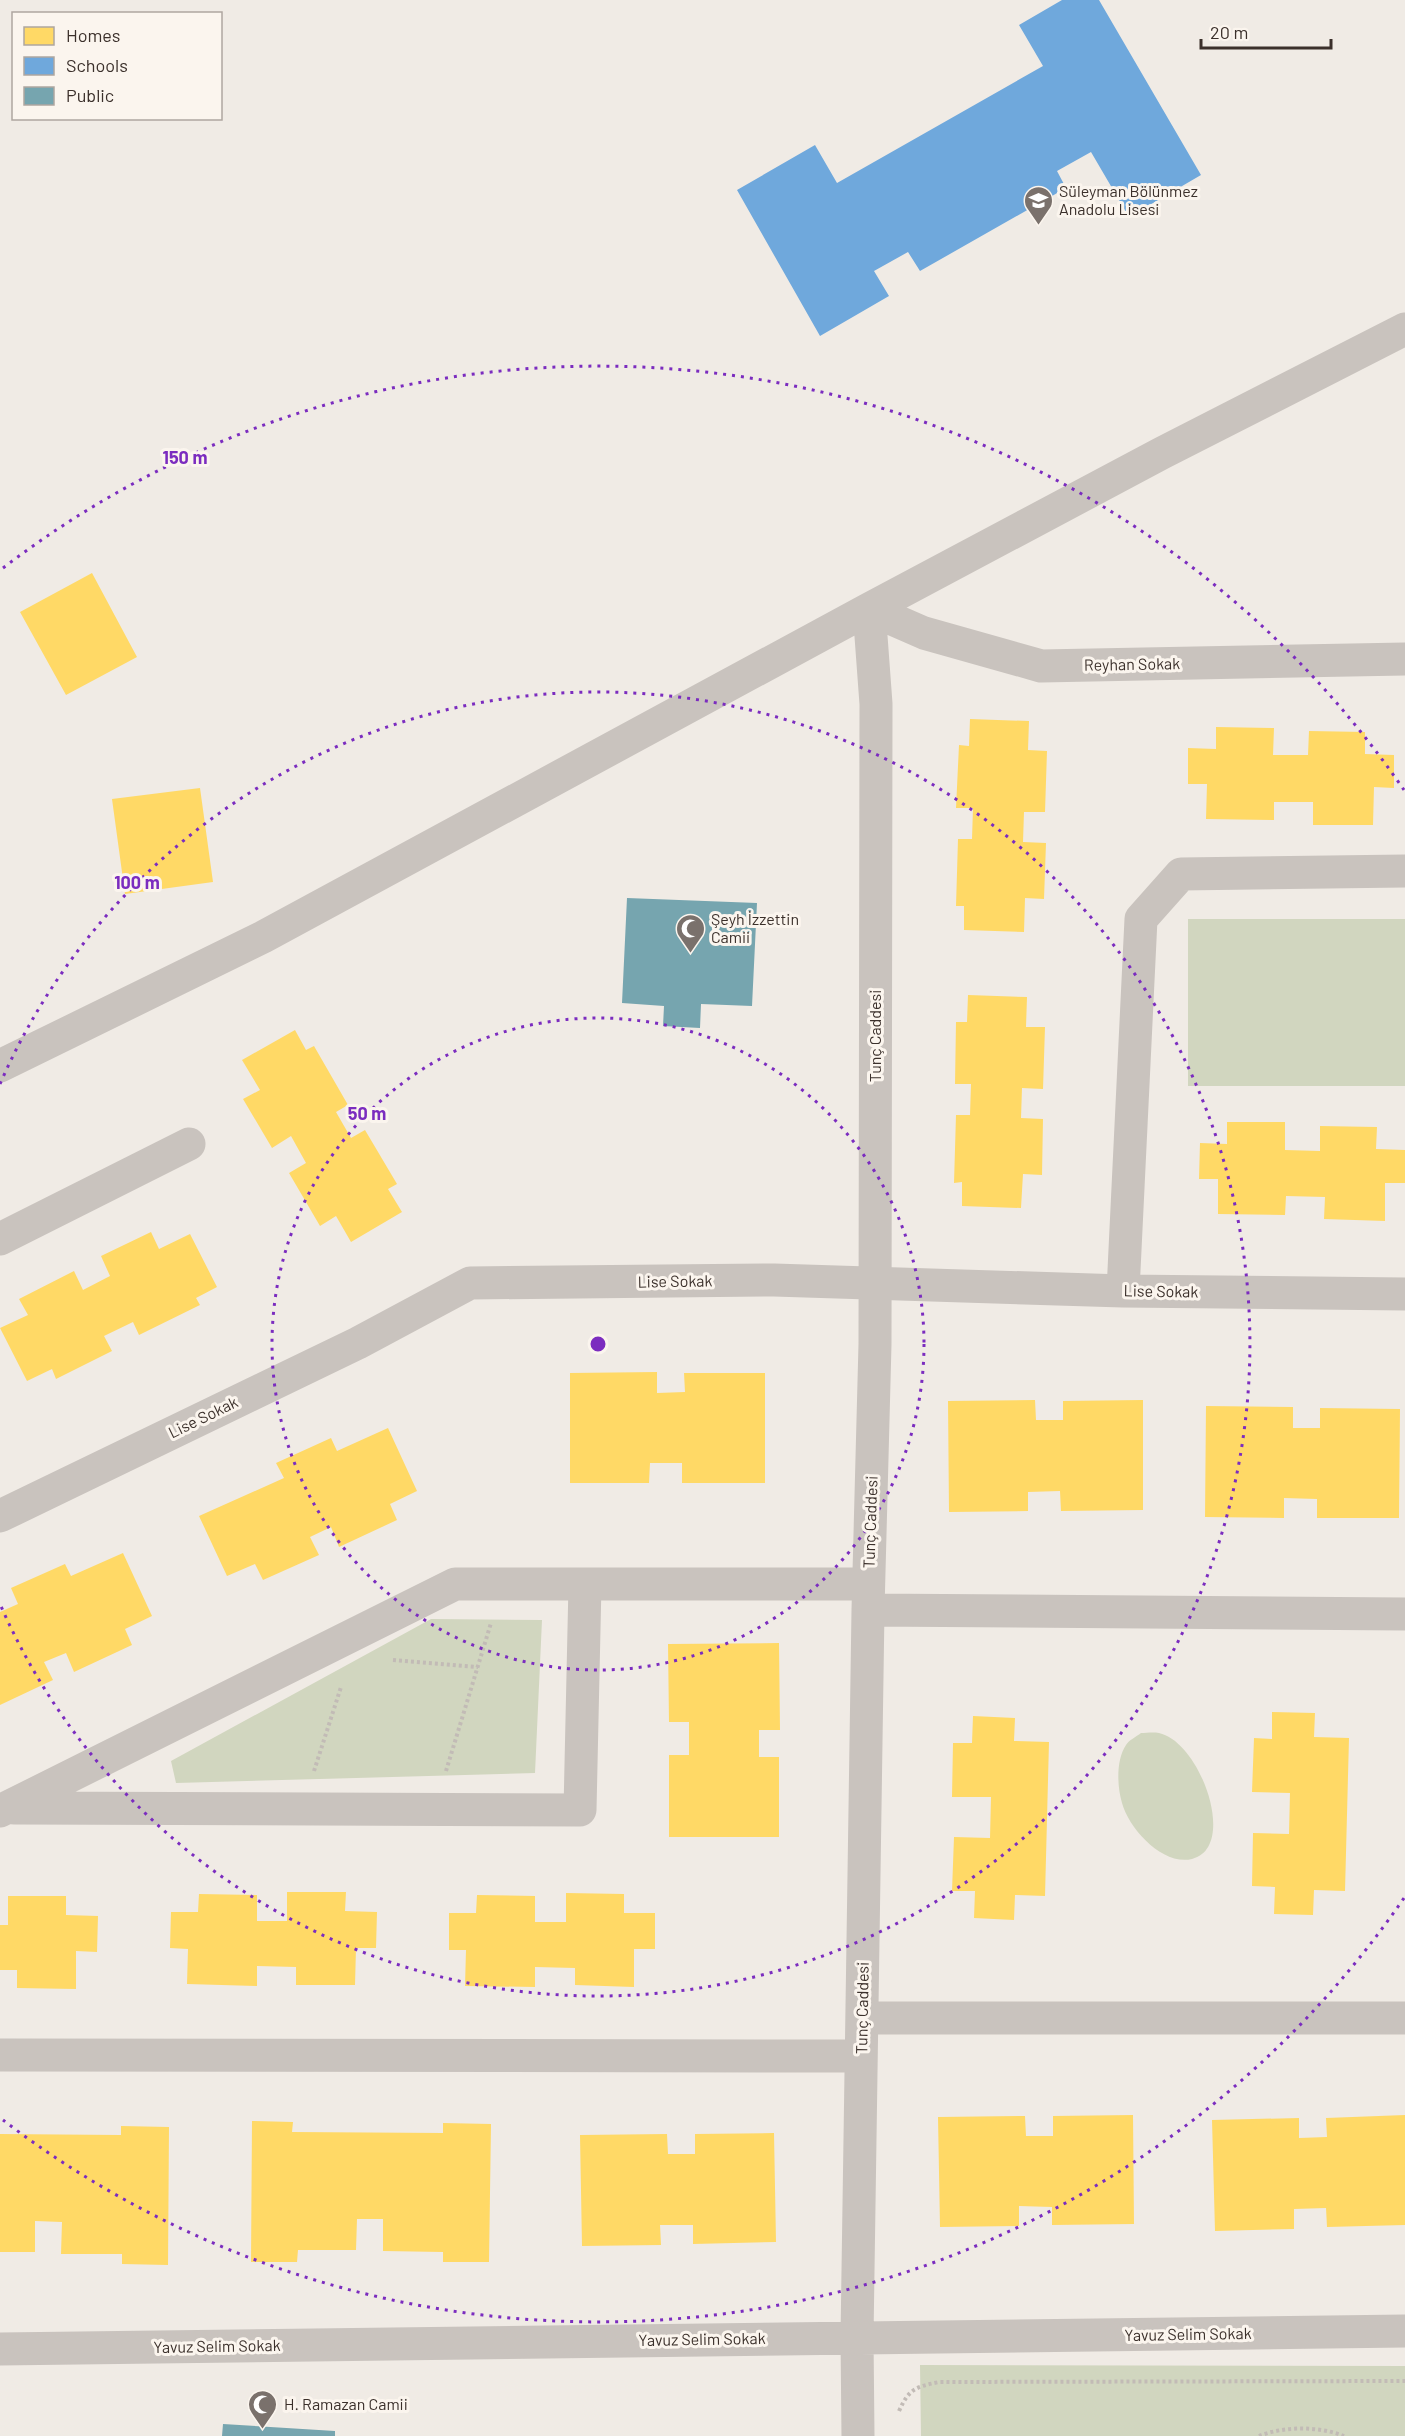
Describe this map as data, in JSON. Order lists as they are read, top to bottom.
{
  "streets": {
    "street": [
      "Reyhan Sokak",
      "Tunç Caddesi",
      "Lise Sokak",
      "Yavuz Selim Sokak"
    ]
  },
  "crossings": [
    ["Reyhan Sokak", "Tunç Caddesi"],
    ["Tunç Caddesi", "Lise Sokak"],
    ["Tunç Caddesi", "Yavuz Selim Sokak"]
  ],
  "places": {
    "school or university": ["Süleyman Bölünmez Anadolu Lisesi"],
    "mosque": ["Şeyh İzzettin Camii", "H. Ramazan Camii"]
  },
  "legend": ["Homes", "Schools", "Public"],
  "scale_bar": "20 m",
  "rings": ["150 m", "100 m", "50 m"]
}
